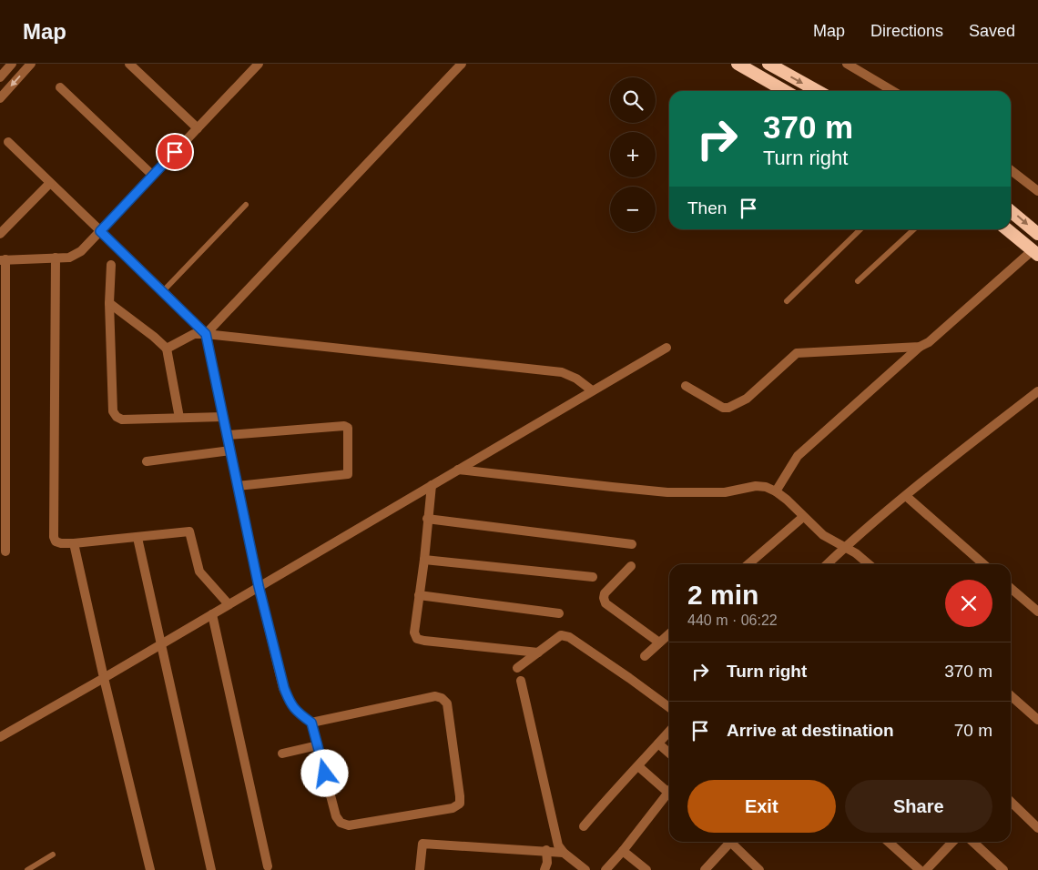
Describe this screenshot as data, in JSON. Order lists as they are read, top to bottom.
{
  "page": {
    "header": "Map",
    "nav": ["Map", "Directions", "Saved"],
    "map_buttons": ["+", "−"],
    "turn": ["370 m", "Turn right"],
    "then": "Then",
    "heading": ["2 min", "440 m · 06:22"],
    "list": [
      {
        "name": "Turn right",
        "value": "370 m"
      },
      {
        "name": "Arrive at destination",
        "value": "70 m"
      }
    ],
    "buttons": ["Exit", "Share"]
  }
}
